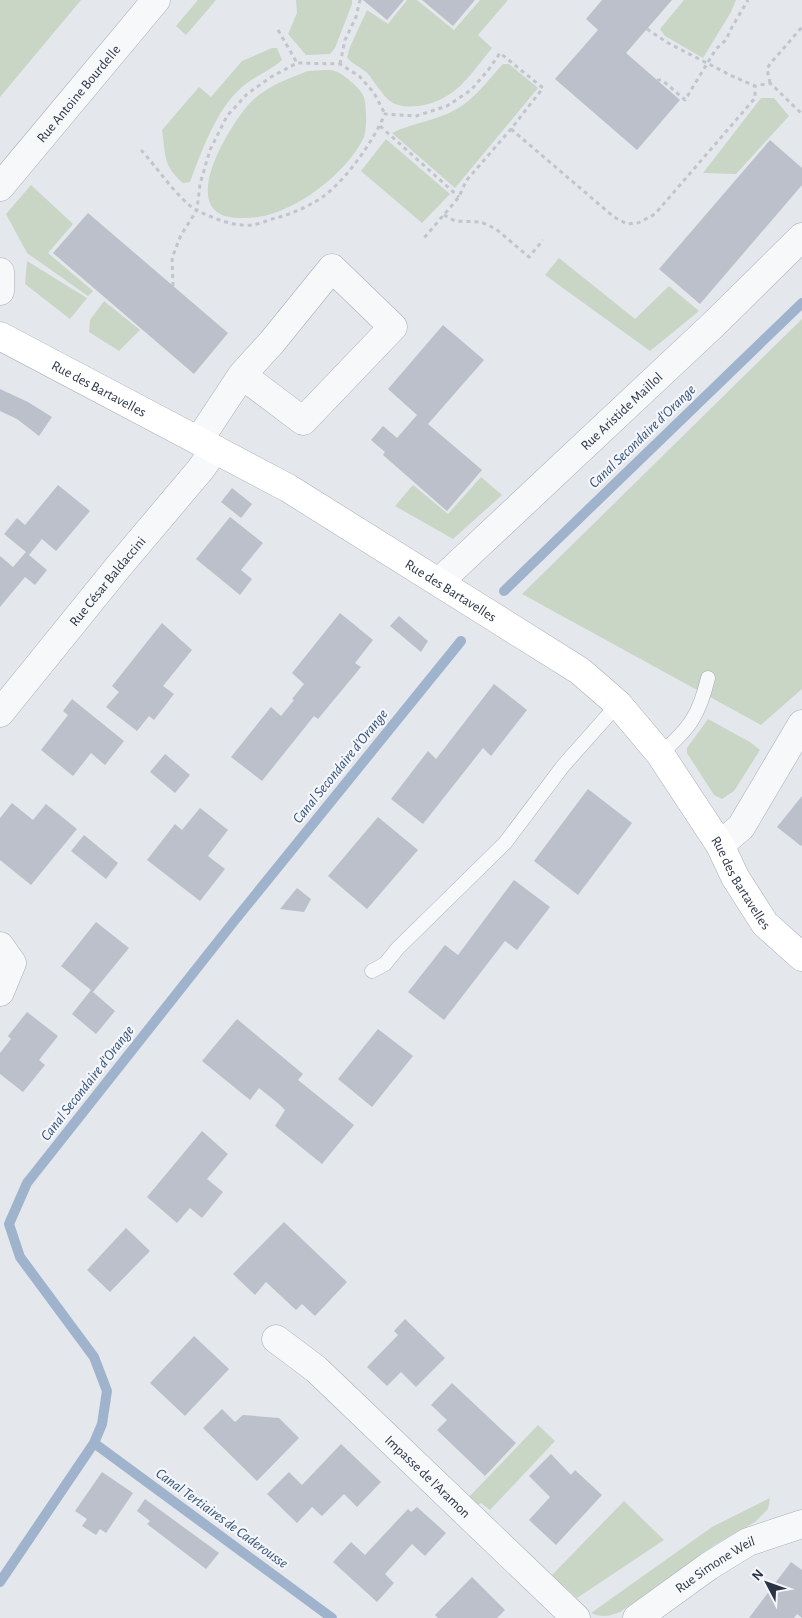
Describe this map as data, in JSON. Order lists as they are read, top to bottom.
{
  "streets": {
    "street": [
      "Rue Antoine Bourdelle",
      "Rue des Bartavelles",
      "Rue Aristide Maillol",
      "Rue César Baldaccini",
      "Impasse de l'Aramon",
      "Rue Simone Weil"
    ]
  },
  "crossings": [
    ["Rue des Bartavelles", "Rue Aristide Maillol"],
    ["Rue des Bartavelles", "Rue César Baldaccini"]
  ],
  "water": ["Canal Secondaire d'Orange", "Canal Tertiaires de Caderousse"],
  "north": "top left"
}
